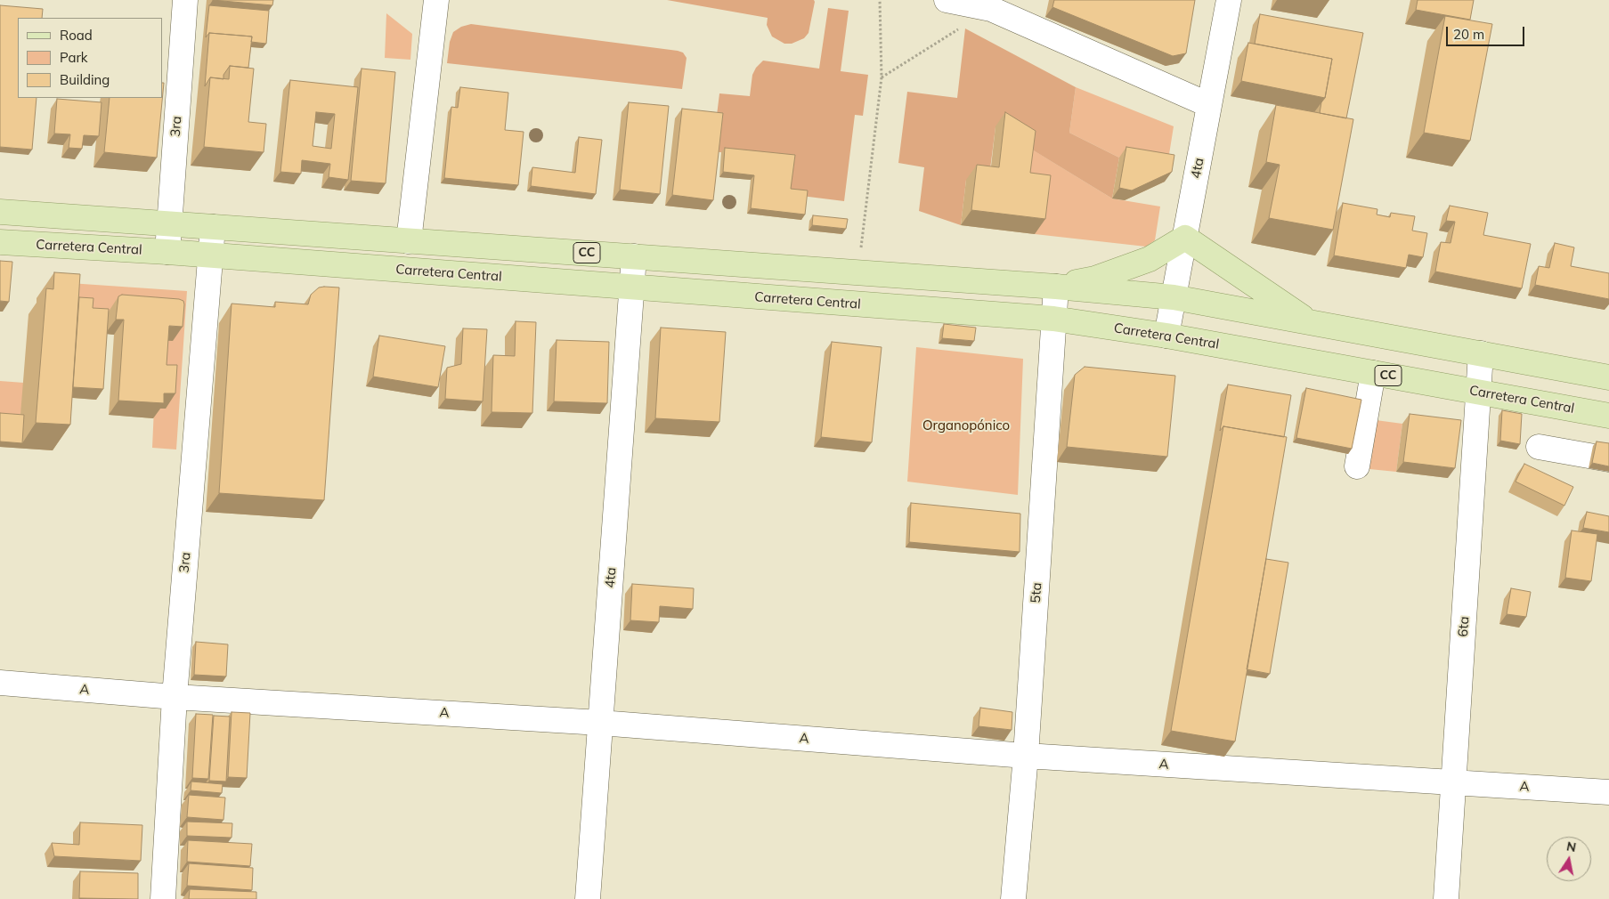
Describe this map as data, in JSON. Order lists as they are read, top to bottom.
{
  "streets": {
    "main road": ["Carretera Central", "CC"],
    "street": [
      "3ra",
      "4ta",
      "5ta",
      "6ta",
      "A"
    ]
  },
  "crossings": [
    ["3ra", "Carretera Central"],
    ["3ra", "CC"],
    ["3ra", "A"],
    ["4ta", "Carretera Central"],
    ["4ta", "CC"],
    ["4ta", "A"],
    ["Carretera Central", "5ta"],
    ["Carretera Central", "6ta"],
    ["CC", "5ta"],
    ["CC", "6ta"],
    ["5ta", "A"],
    ["6ta", "A"]
  ],
  "parks": ["Organopónico"],
  "legend": ["Road", "Park", "Building"],
  "scale_bar": "20 m",
  "north": "top"
}
